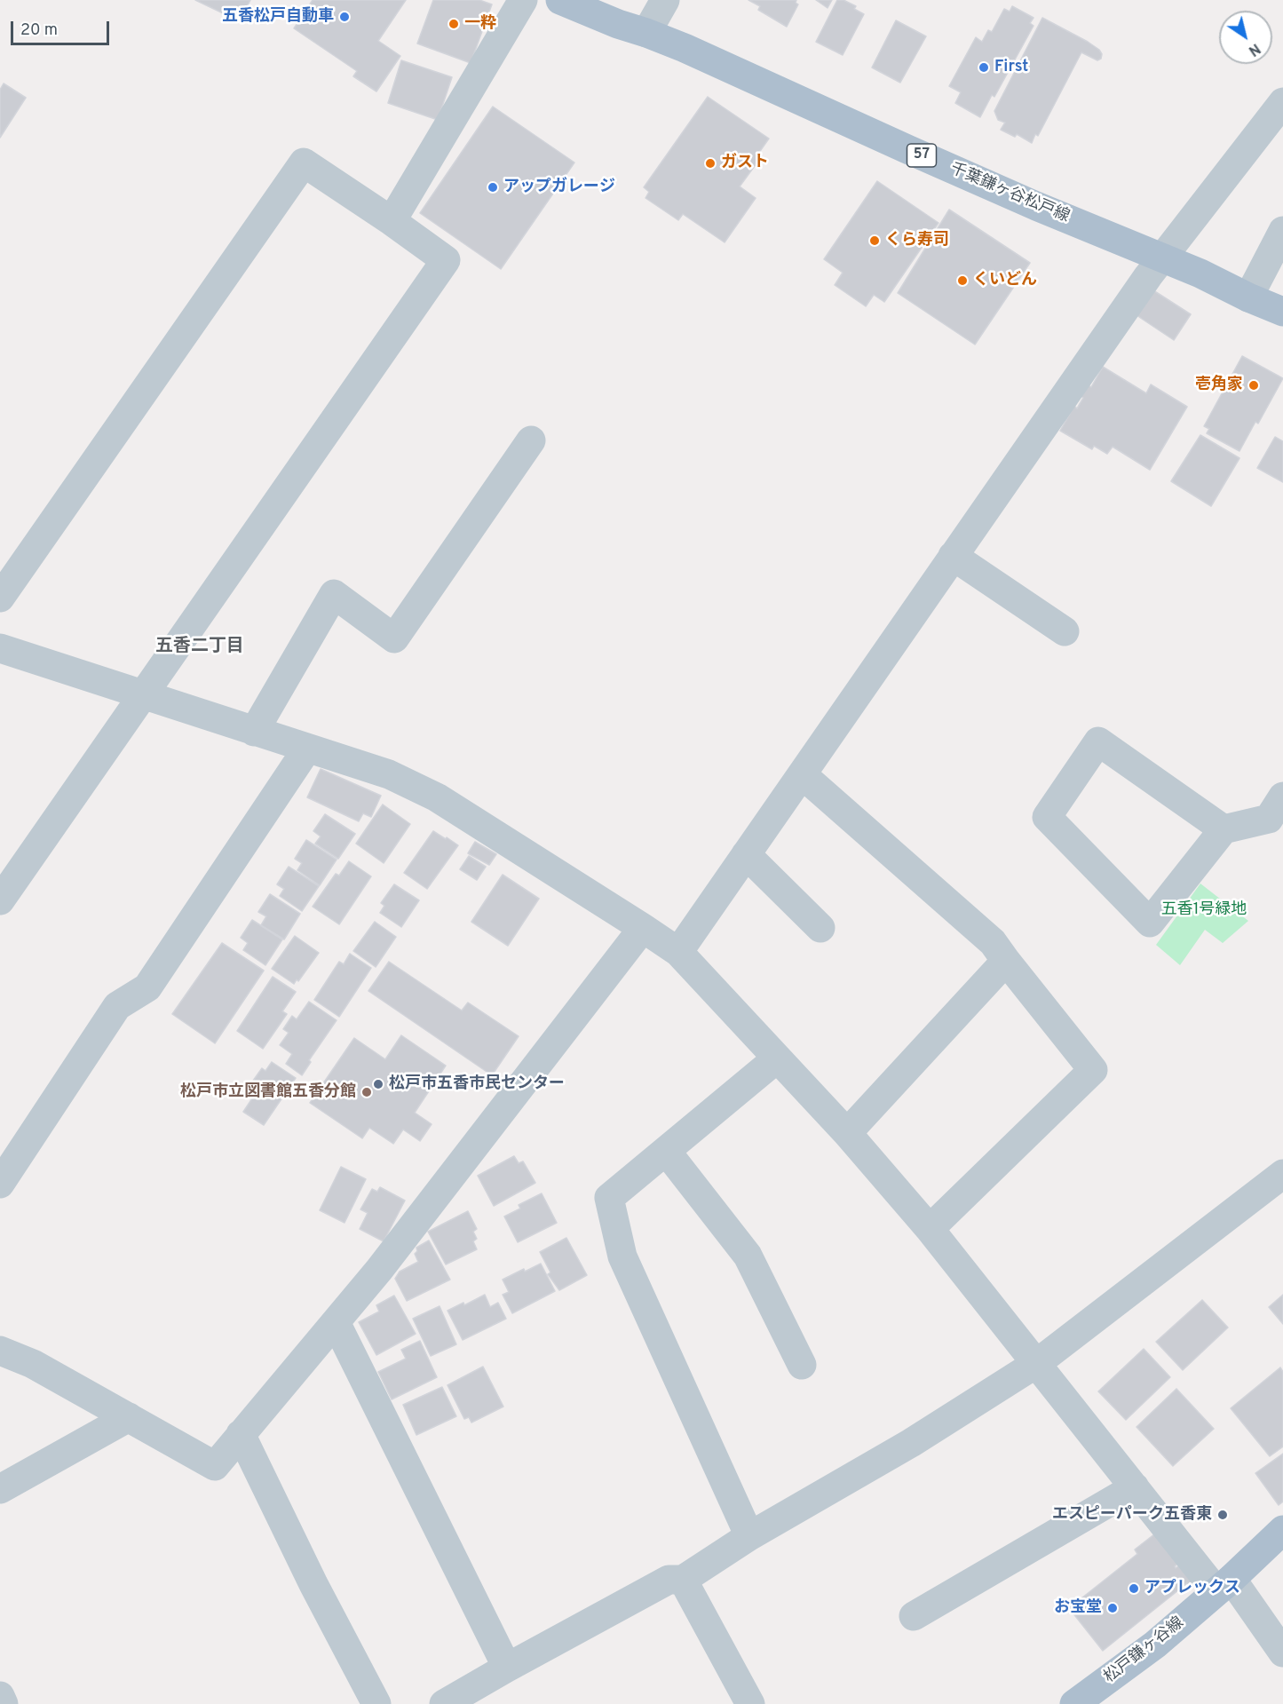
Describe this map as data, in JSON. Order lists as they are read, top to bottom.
{
  "streets": {
    "main road": ["57", "千葉鎌ヶ谷松戸線", "松戸鎌ヶ谷線"]
  },
  "districts": ["五香二丁目"],
  "parks": ["五香1号緑地"],
  "places": [
    "五香松戸自動車",
    "一粋",
    "First",
    "ガスト",
    "アップガレージ",
    "くら寿司",
    "くいどん",
    "壱角家",
    "松戸市五香市民センター",
    "松戸市立図書館五香分館",
    "エスピーパーク五香東",
    "アプレックス",
    "お宝堂"
  ],
  "scale_bar": "20 m",
  "north": "bottom right"
}
